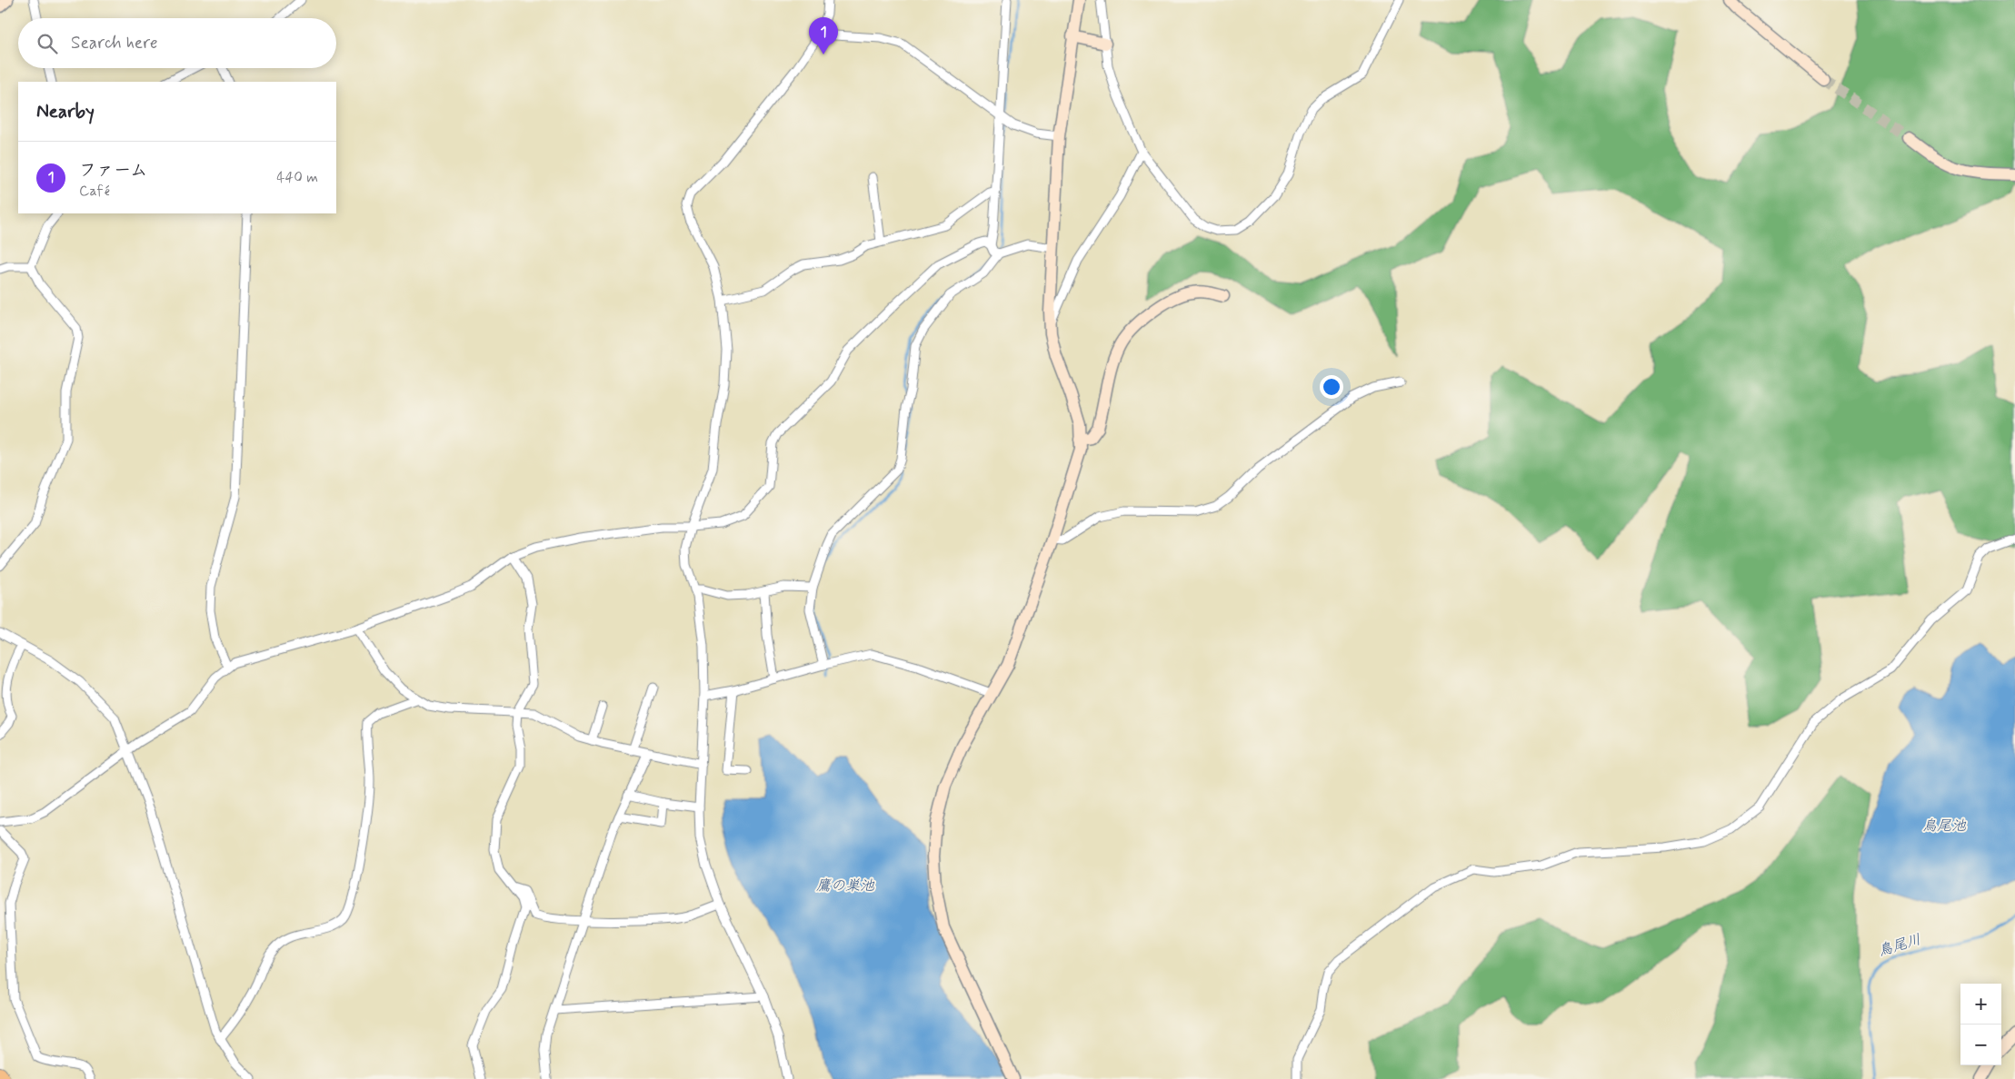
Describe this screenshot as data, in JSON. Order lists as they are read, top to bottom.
{
  "water": ["鳥尾池", "鷹の巣池", "鳥尾川"],
  "page": {
    "pins": "1",
    "search": "Search here",
    "heading": "Nearby",
    "list": [
      {
        "mark": "1",
        "name": "ファーム",
        "note": "Café",
        "value": "440 m"
      }
    ],
    "map_buttons": ["+", "−"]
  }
}
